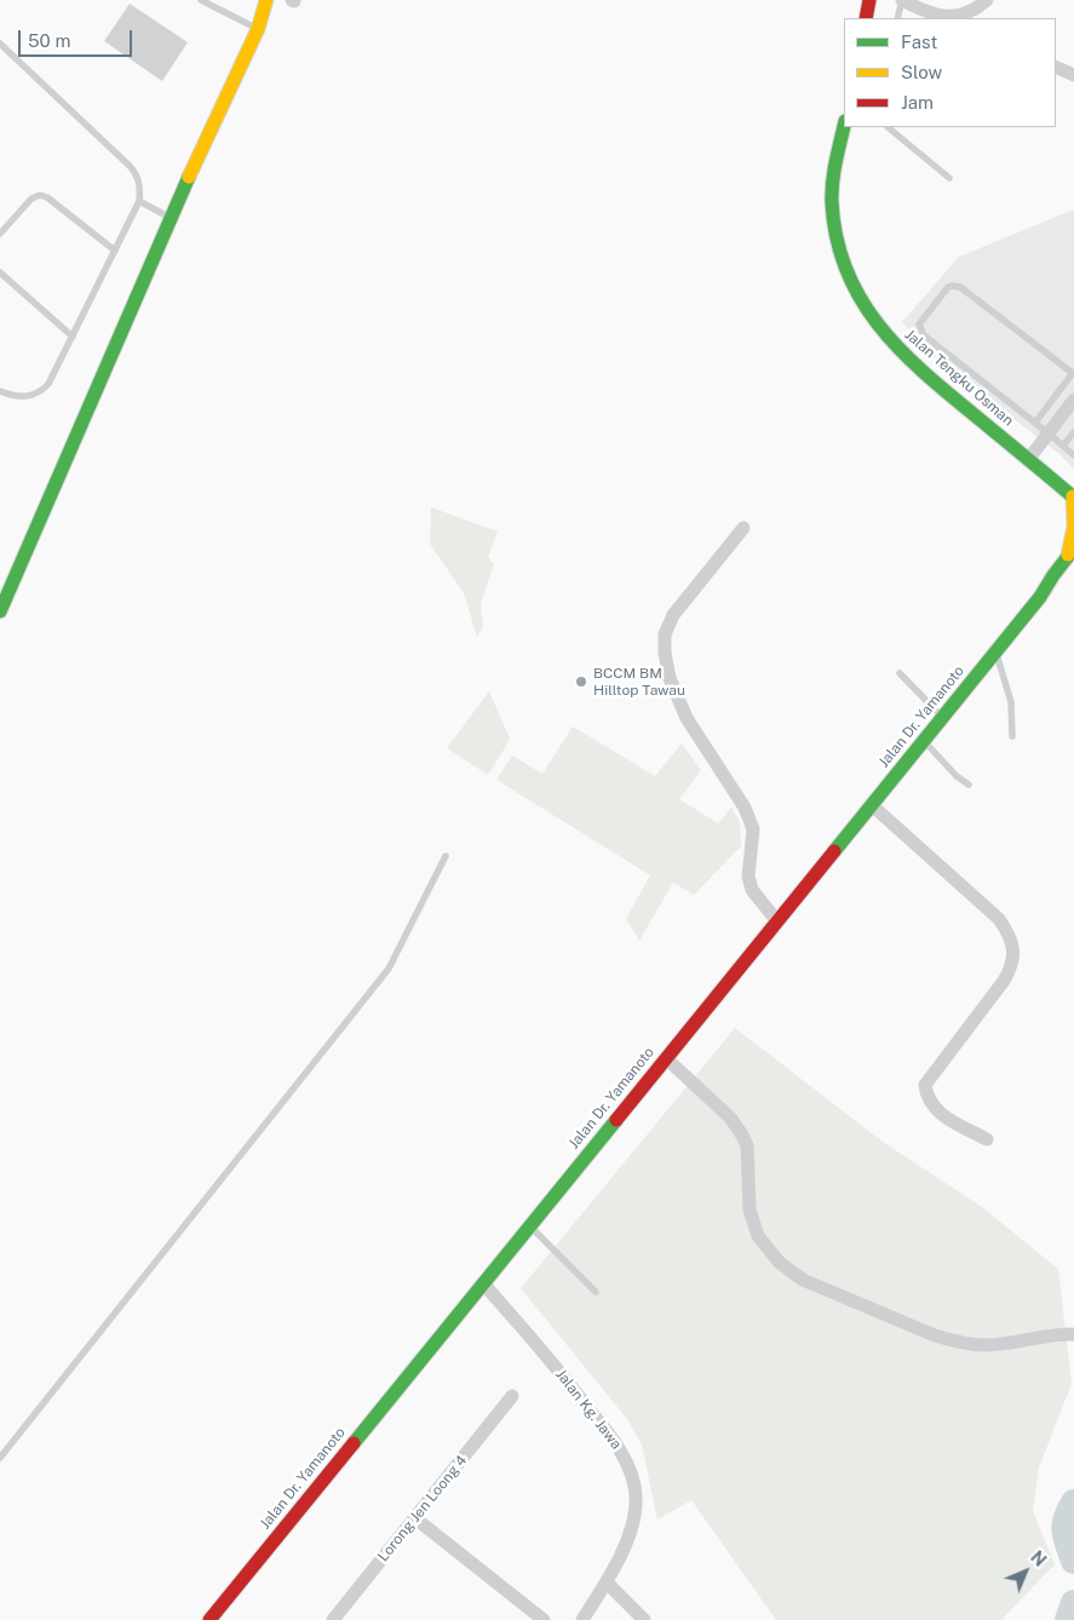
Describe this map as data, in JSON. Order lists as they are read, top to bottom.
{
  "streets": {
    "street": [
      "Jalan Tengku Osman",
      "Jalan Dr. Yamanoto",
      "Jalan Kg. Jawa",
      "Lorong Jen Loong 4"
    ]
  },
  "crossings": [
    ["Jalan Dr. Yamanoto", "Jalan Kg. Jawa"]
  ],
  "places": ["BCCM BM Hilltop Tawau"],
  "legend": ["Fast", "Slow", "Jam"],
  "scale_bar": "50 m",
  "north": "top right"
}
